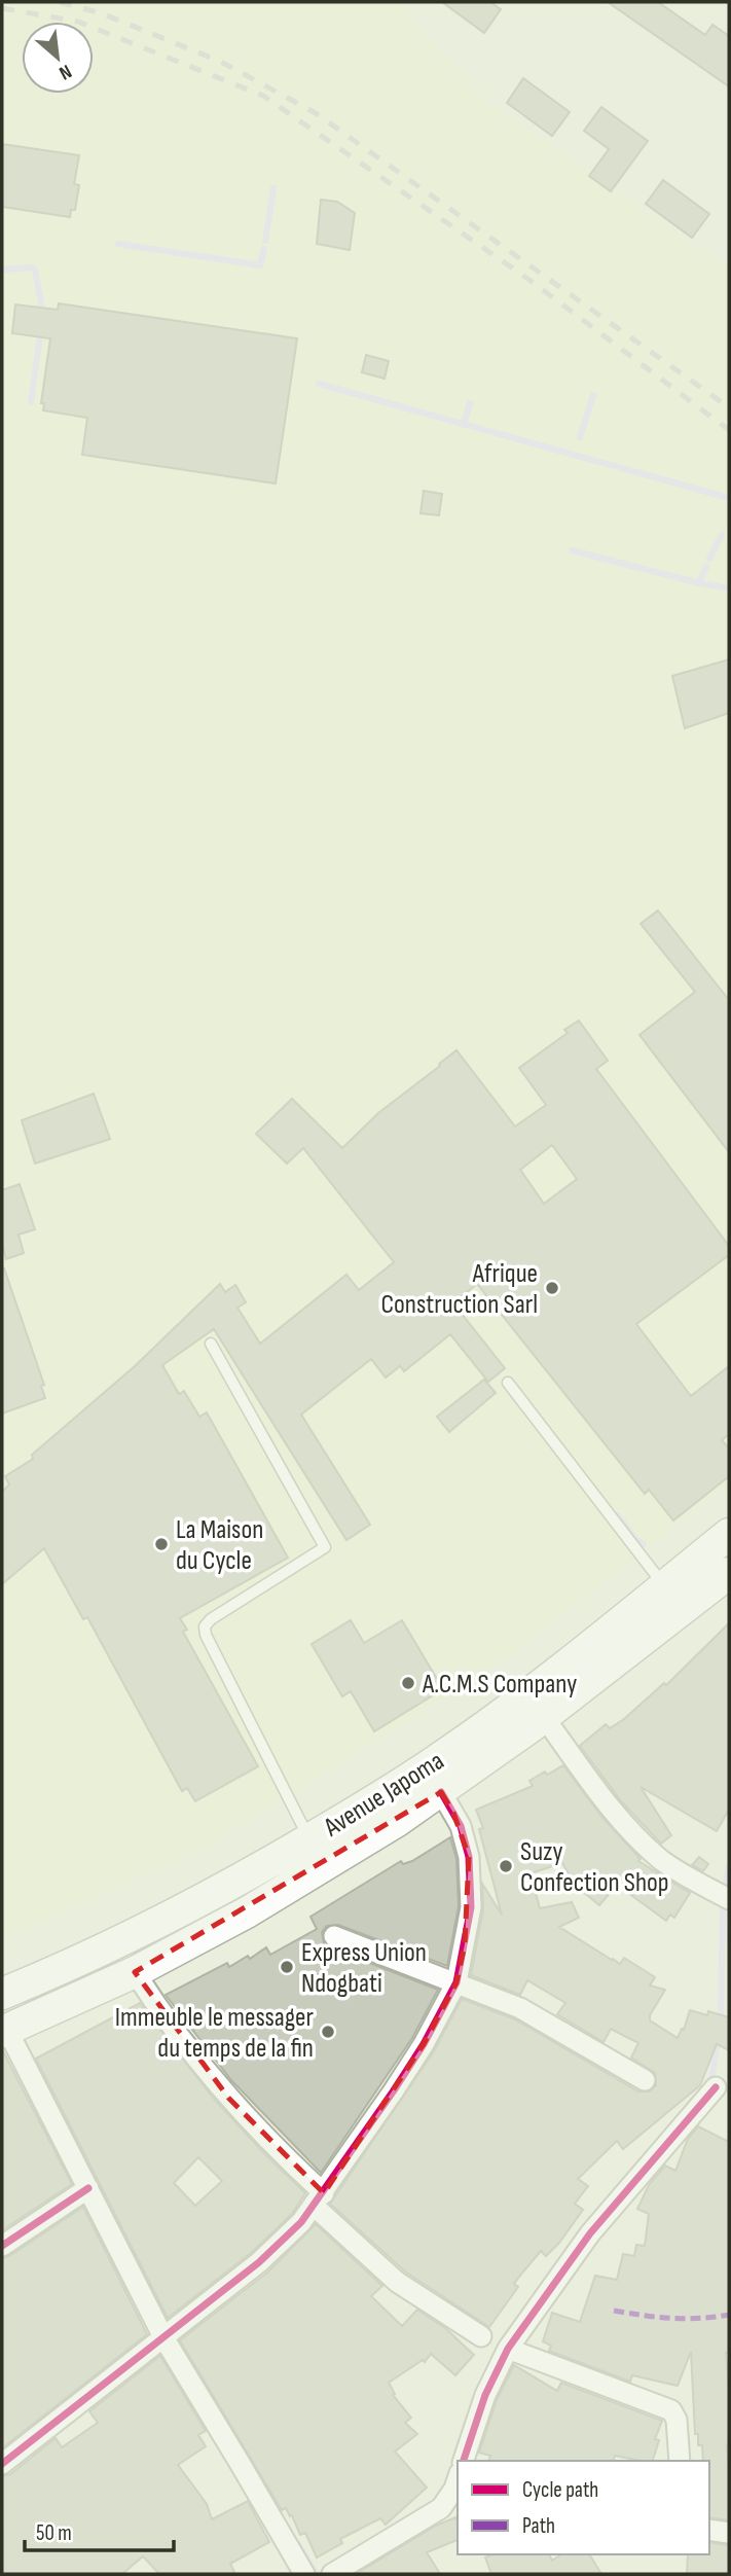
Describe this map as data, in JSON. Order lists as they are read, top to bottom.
{
  "streets": {
    "main road": ["Avenue Japoma"]
  },
  "places": [
    "Afrique Construction Sarl",
    "La Maison du Cycle",
    "A.C.M.S Company",
    "Suzy Confection Shop",
    "Express Union Ndogbati",
    "Immeuble le messager du temps de la fin"
  ],
  "legend": ["Cycle path", "Path"],
  "scale_bar": "50 m",
  "north": "bottom right"
}
